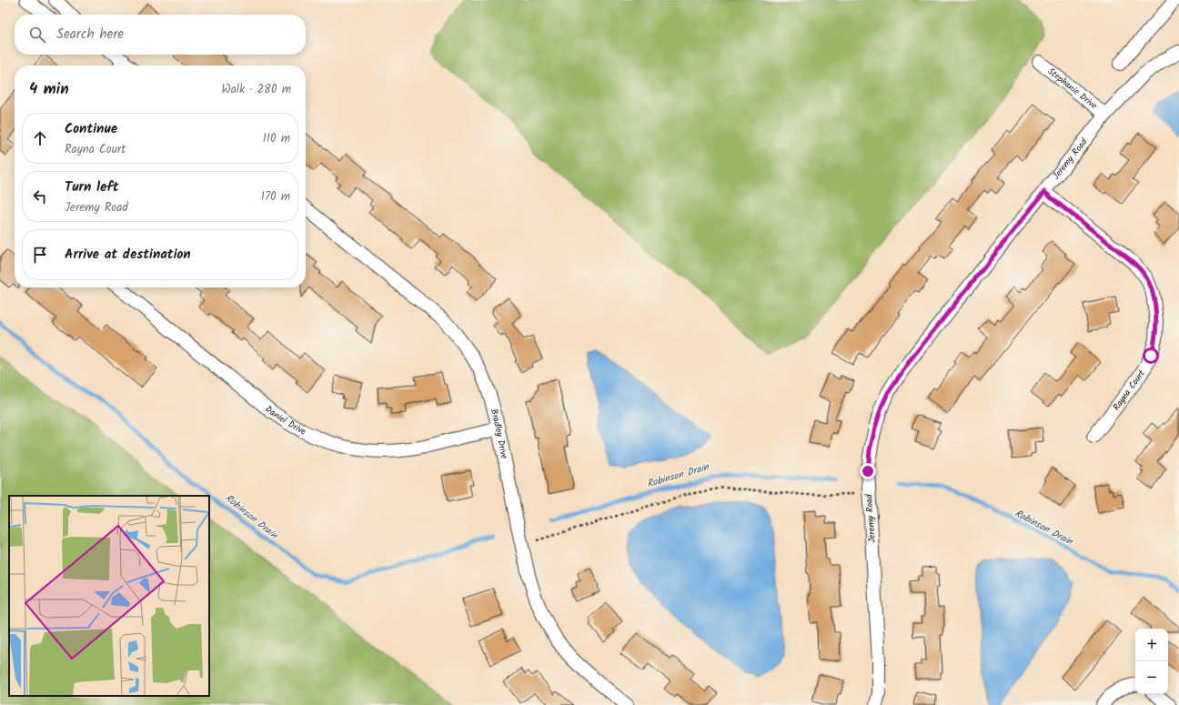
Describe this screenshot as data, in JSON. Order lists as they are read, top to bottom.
{
  "streets": {
    "street": [
      "Stephanie Drive",
      "Jeremy Road",
      "Rayna Court",
      "Daniel Drive",
      "Bradley Drive"
    ]
  },
  "crossings": [
    ["Stephanie Drive", "Jeremy Road"],
    ["Jeremy Road", "Rayna Court"],
    ["Daniel Drive", "Bradley Drive"]
  ],
  "water": ["Robinson Drain"],
  "page": {
    "search": "Search here",
    "heading": ["4 min", "Walk · 280 m"],
    "list": [
      ["Continue", "Rayna Court", "110 m"],
      ["Turn left", "Jeremy Road", "170 m"],
      "Arrive at destination"
    ],
    "map_buttons": ["+", "−"]
  }
}
